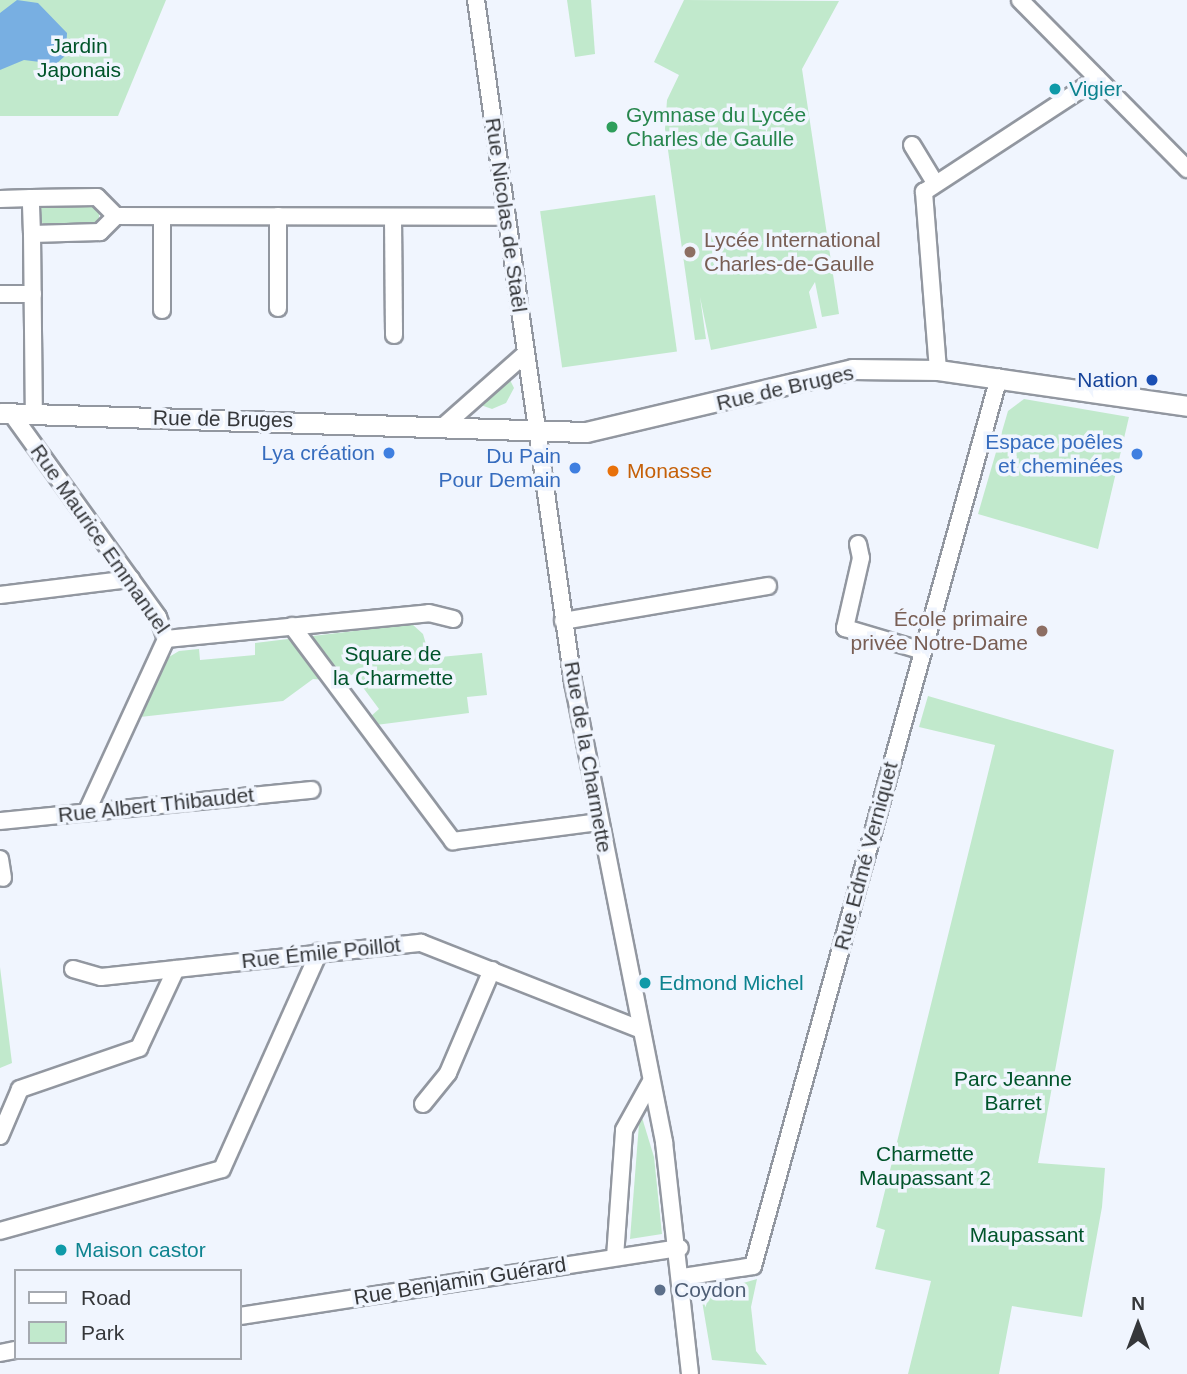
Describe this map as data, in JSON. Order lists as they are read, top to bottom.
{
  "streets": {
    "street": [
      "Rue Nicolas de Staël",
      "Rue de Bruges",
      "Rue Maurice Emmanuel",
      "Rue de la Charmette",
      "Rue Albert Thibaudet",
      "Rue Edmé Verniquet",
      "Rue Émile Poillot",
      "Rue Benjamin Guérard"
    ]
  },
  "crossings": [
    ["Rue Nicolas de Staël", "Rue de Bruges"],
    ["Rue Nicolas de Staël", "Rue de la Charmette"],
    ["Rue de Bruges", "Rue Maurice Emmanuel"],
    ["Rue de Bruges", "Rue de la Charmette"],
    ["Rue de Bruges", "Rue Edmé Verniquet"],
    ["Rue de la Charmette", "Rue Edmé Verniquet"],
    ["Rue de la Charmette", "Rue Émile Poillot"],
    ["Rue de la Charmette", "Rue Benjamin Guérard"]
  ],
  "parks": [
    "Jardin Japonais",
    "Square de la Charmette",
    "Parc Jeanne Barret",
    "Charmette Maupassant 2",
    "Maupassant"
  ],
  "places": [
    "Vigier",
    "Gymnase du Lycée Charles de Gaulle",
    "Lycée International Charles-de-Gaulle",
    "Nation",
    "Lya création",
    "Espace poêles et cheminées",
    "Du Pain Pour Demain",
    "Monasse",
    "École primaire privée Notre-Dame",
    "Edmond Michel",
    "Maison castor",
    "Coydon"
  ],
  "legend": ["Road", "Park"],
  "north": "top"
}
